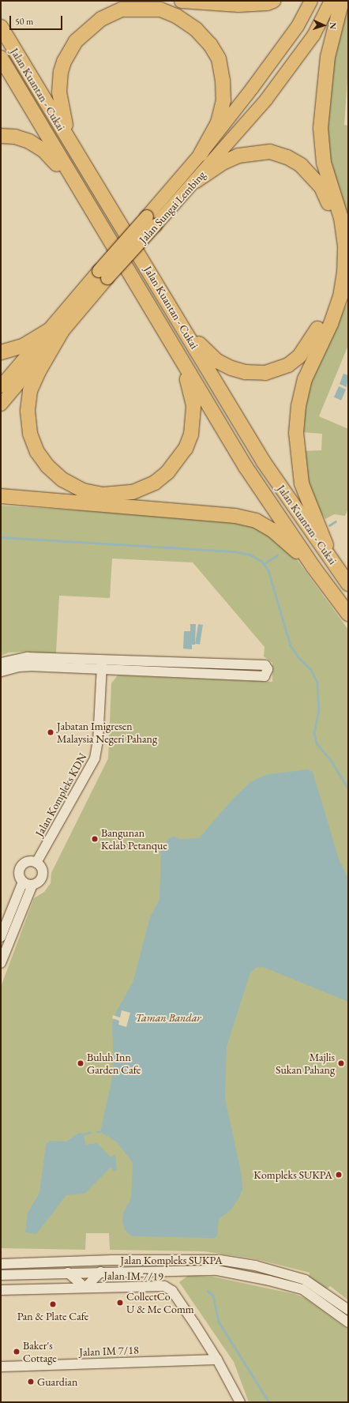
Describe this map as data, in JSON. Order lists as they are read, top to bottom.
{
  "streets": {
    "highway": ["Jalan Kuantan - Cukai"],
    "main road": ["Jalan Sungai Lembing"],
    "street": [
      "Jalan Kompleks KDN",
      "Jalan Kompleks SUKPA",
      "Jalan IM 7/19",
      "Jalan IM 7/18"
    ]
  },
  "crossings": [
    ["Jalan IM 7/19", "Jalan IM 7/18"]
  ],
  "parks": ["Taman Bandar"],
  "places": [
    "Jabatan Imigresen Malaysia Negeri Pahang",
    "Bangunan Kelab Petanque",
    "Buluh Inn Garden Cafe",
    "Majlis Sukan Pahang",
    "Kompleks SUKPA",
    "CollectCo U & Me Comm",
    "Pan & Plate Cafe",
    "Baker's Cottage",
    "Guardian"
  ],
  "scale_bar": "50 m",
  "north": "right"
}
